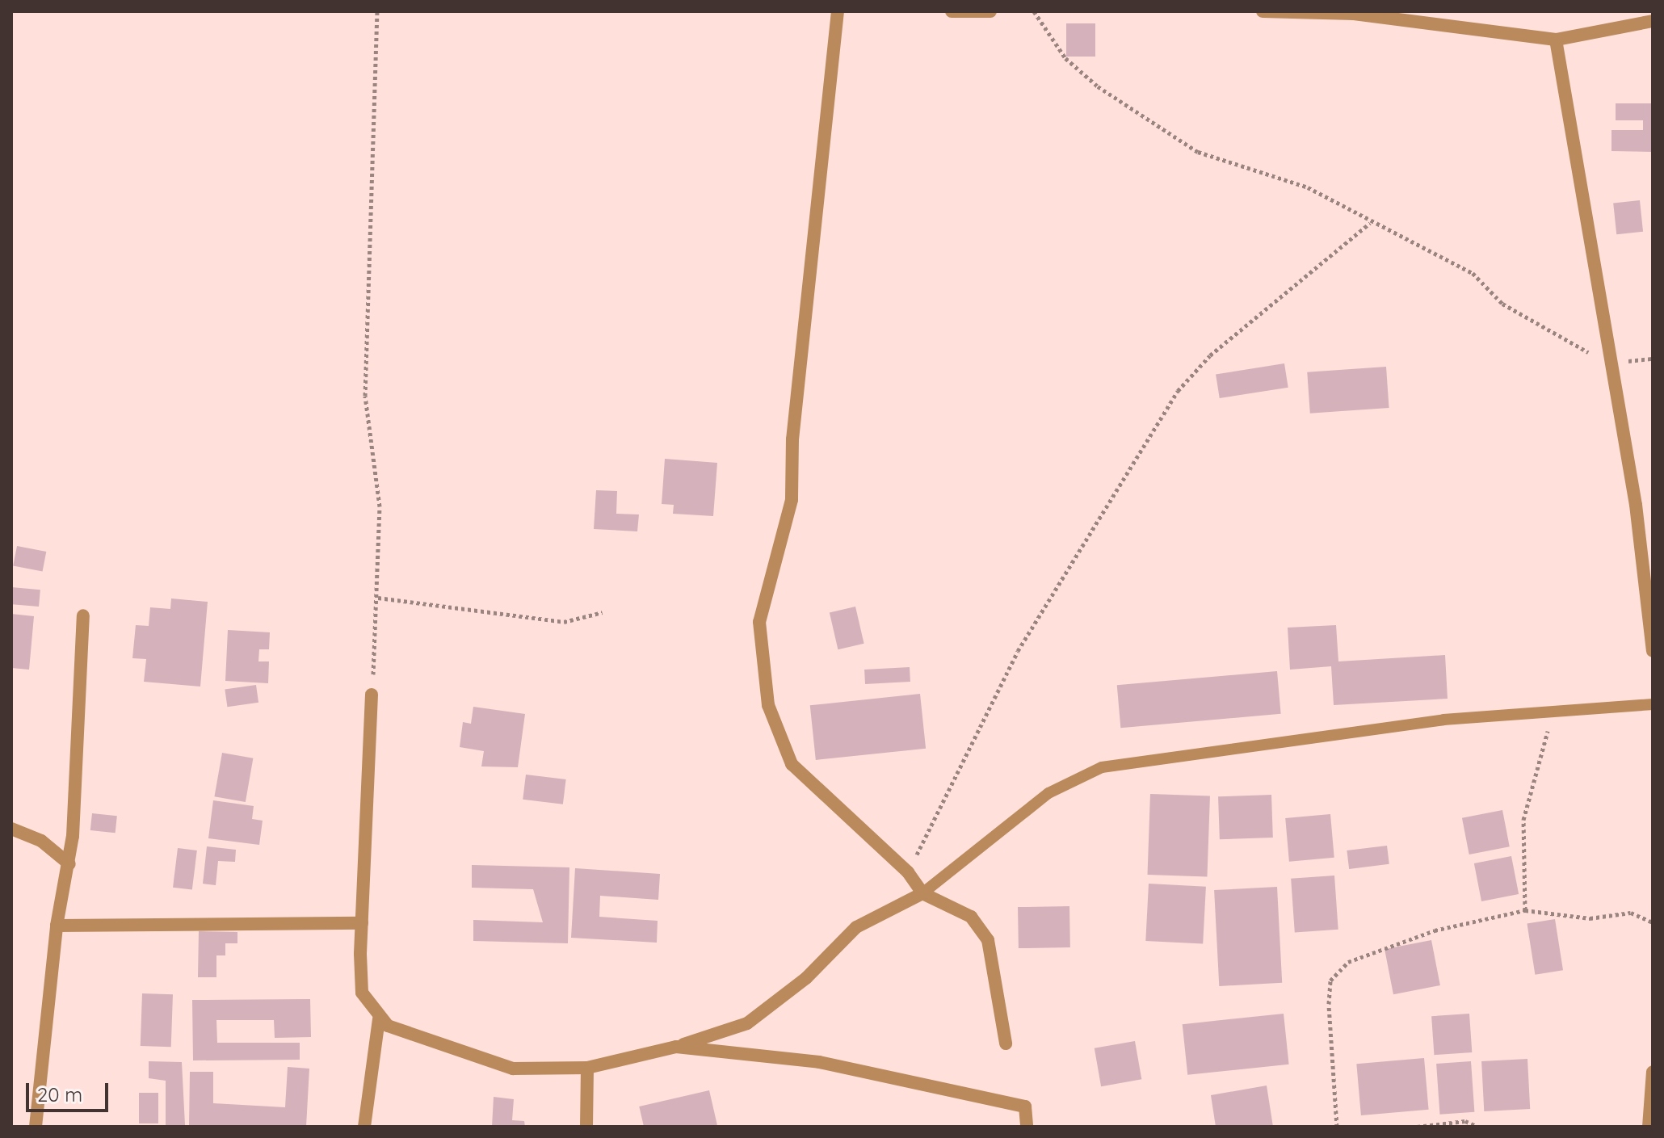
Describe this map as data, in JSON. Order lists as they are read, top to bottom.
{
  "scale_bar": "20 m"
}
